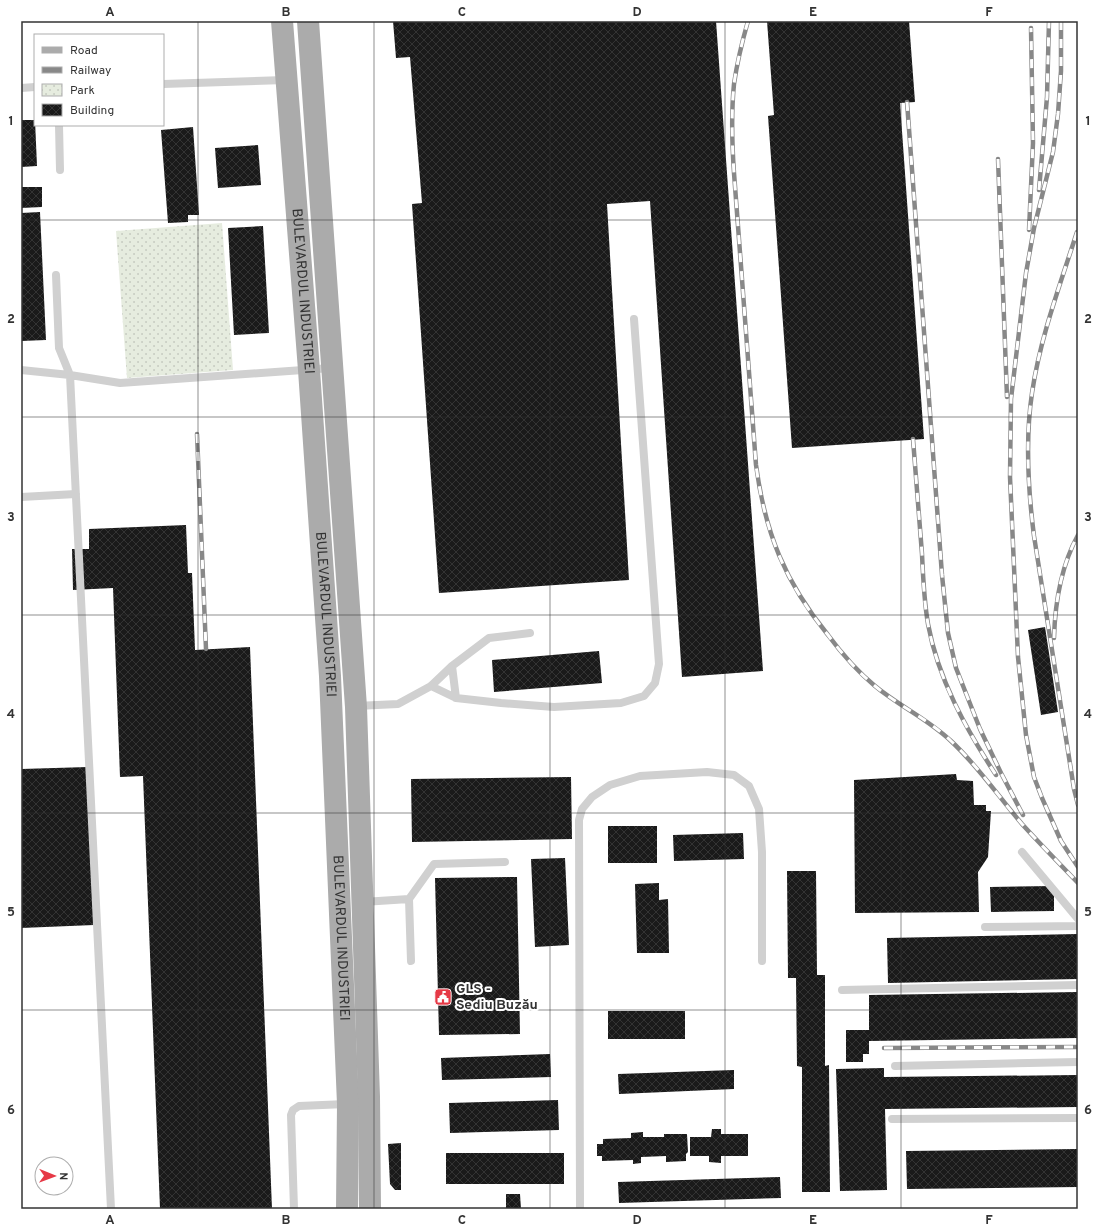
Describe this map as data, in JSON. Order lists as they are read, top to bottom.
{
  "streets": {
    "main road": ["BULEVARDUL INDUSTRIEI"]
  },
  "places": {
    "public building": ["GLS - Sediu Buzău"]
  },
  "legend": [
    "Road",
    "Railway",
    "Park",
    "Building"
  ],
  "north": "right",
  "grid": {
    "columns": [
      "A",
      "B",
      "C",
      "D",
      "E",
      "F"
    ],
    "rows": [
      "1",
      "2",
      "3",
      "4",
      "5",
      "6"
    ]
  }
}
